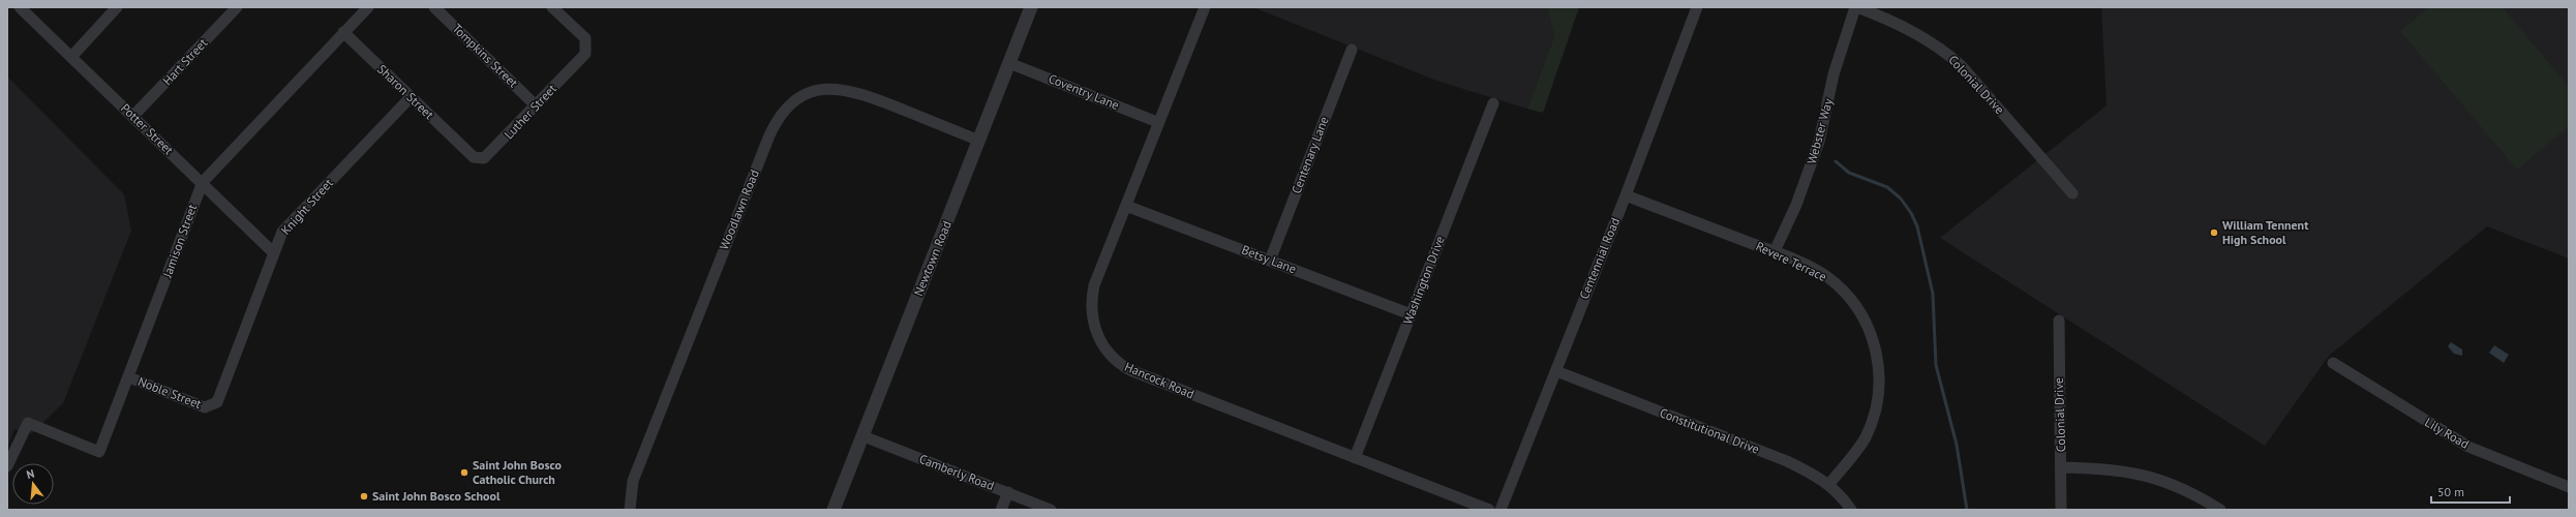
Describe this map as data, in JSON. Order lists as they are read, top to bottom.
{
  "streets": {
    "street": [
      "Tompkins Street",
      "Hart Street",
      "Colonial Drive",
      "Sharon Street",
      "Coventry Lane",
      "Luther Street",
      "Potter Street",
      "Webster Way",
      "Centenary Lane",
      "Knight Street",
      "Woodlawn Road",
      "Jamison Street",
      "Newtown Road",
      "Centennial Road",
      "Betsy Lane",
      "Revere Terrace",
      "Washington Drive",
      "Hancock Road",
      "Noble Street",
      "Constitutional Drive",
      "Lily Road",
      "Camberly Road"
    ]
  },
  "crossings": [
    ["Tompkins Street", "Luther Street"],
    ["Hart Street", "Potter Street"],
    ["Colonial Drive", "Webster Way"],
    ["Sharon Street", "Luther Street"],
    ["Sharon Street", "Knight Street"],
    ["Sharon Street", "Jamison Street"],
    ["Coventry Lane", "Newtown Road"],
    ["Coventry Lane", "Hancock Road"],
    ["Potter Street", "Knight Street"],
    ["Potter Street", "Jamison Street"],
    ["Webster Way", "Revere Terrace"],
    ["Centenary Lane", "Betsy Lane"],
    ["Knight Street", "Noble Street"],
    ["Woodlawn Road", "Newtown Road"],
    ["Jamison Street", "Noble Street"],
    ["Newtown Road", "Camberly Road"],
    ["Centennial Road", "Revere Terrace"],
    ["Centennial Road", "Constitutional Drive"],
    ["Betsy Lane", "Washington Drive"],
    ["Betsy Lane", "Hancock Road"],
    ["Revere Terrace", "Constitutional Drive"],
    ["Washington Drive", "Hancock Road"]
  ],
  "places": ["William Tennent High School", "Saint John Bosco Catholic Church", "Saint John Bosco School"],
  "scale_bar": "50 m",
  "north": "top"
}
